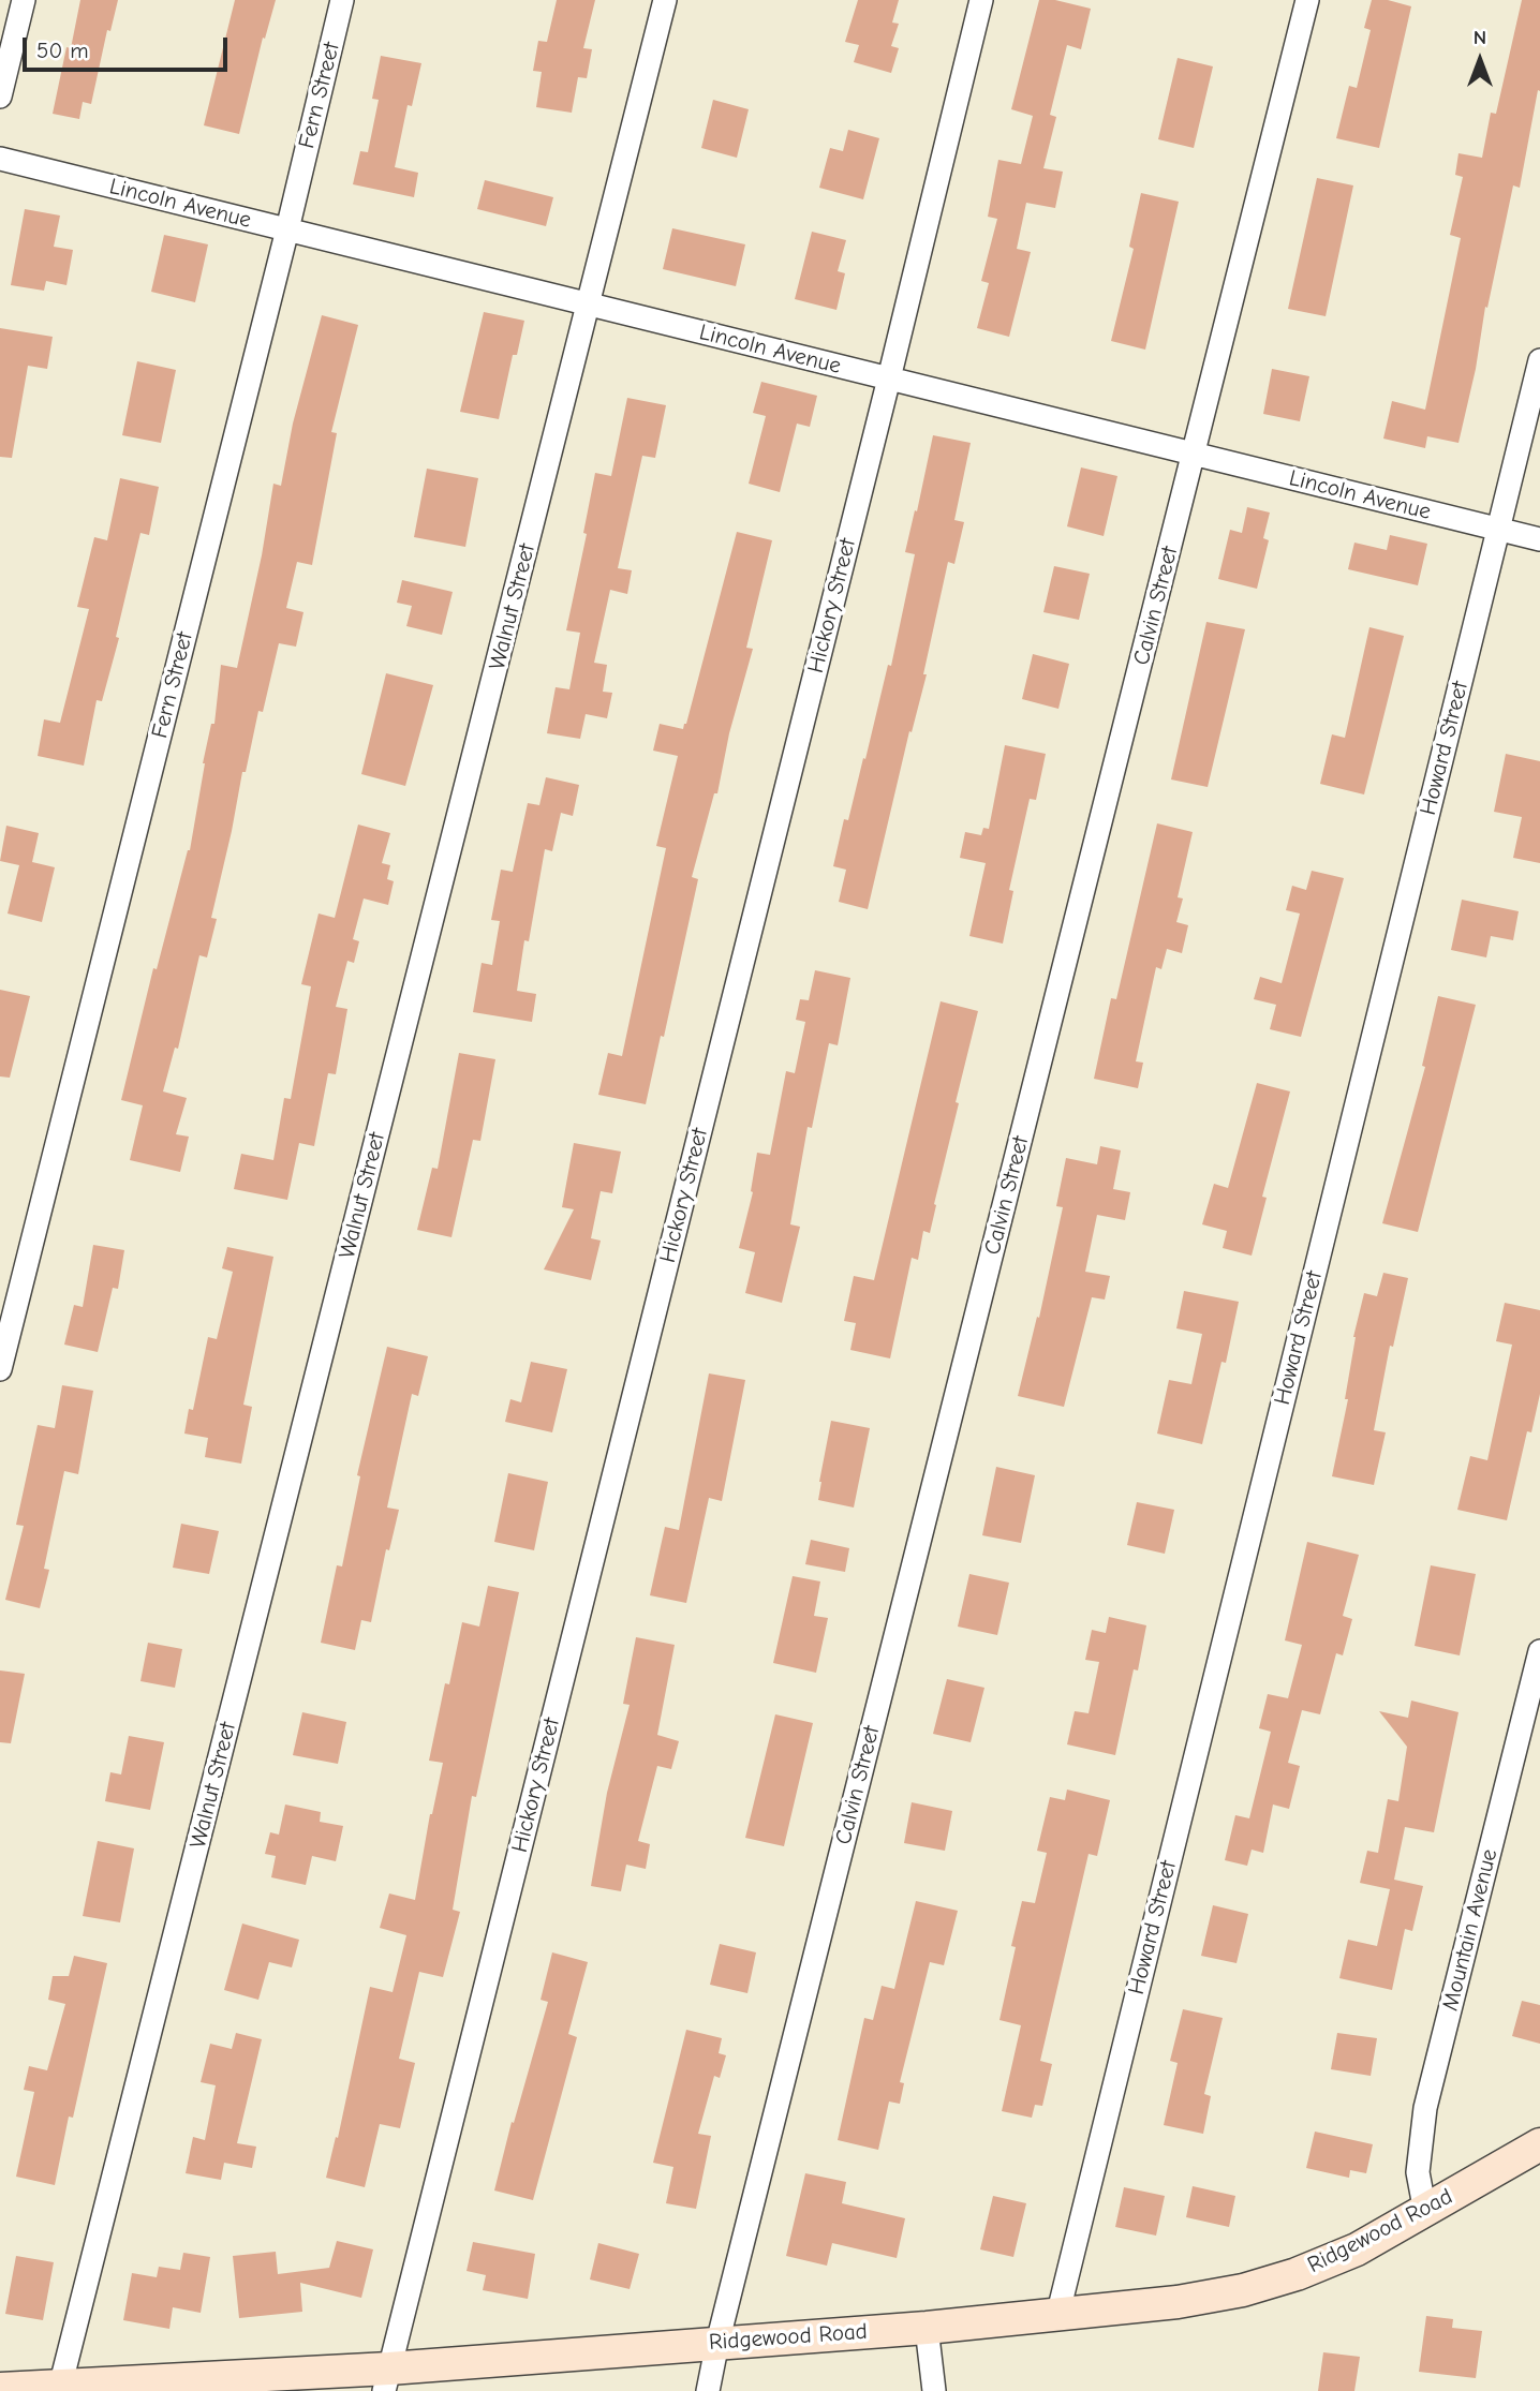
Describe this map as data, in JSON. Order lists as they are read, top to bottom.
{
  "streets": {
    "main road": ["Ridgewood Road"],
    "street": [
      "Fern Street",
      "Lincoln Avenue",
      "Hickory Street",
      "Calvin Street",
      "Walnut Street",
      "Howard Street",
      "Mountain Avenue"
    ]
  },
  "crossings": [
    ["Fern Street", "Lincoln Avenue"],
    ["Lincoln Avenue", "Hickory Street"],
    ["Lincoln Avenue", "Calvin Street"],
    ["Lincoln Avenue", "Walnut Street"],
    ["Lincoln Avenue", "Howard Street"],
    ["Hickory Street", "Ridgewood Road"],
    ["Calvin Street", "Ridgewood Road"],
    ["Walnut Street", "Ridgewood Road"],
    ["Howard Street", "Ridgewood Road"],
    ["Mountain Avenue", "Ridgewood Road"]
  ],
  "scale_bar": "50 m",
  "north": "top"
}
